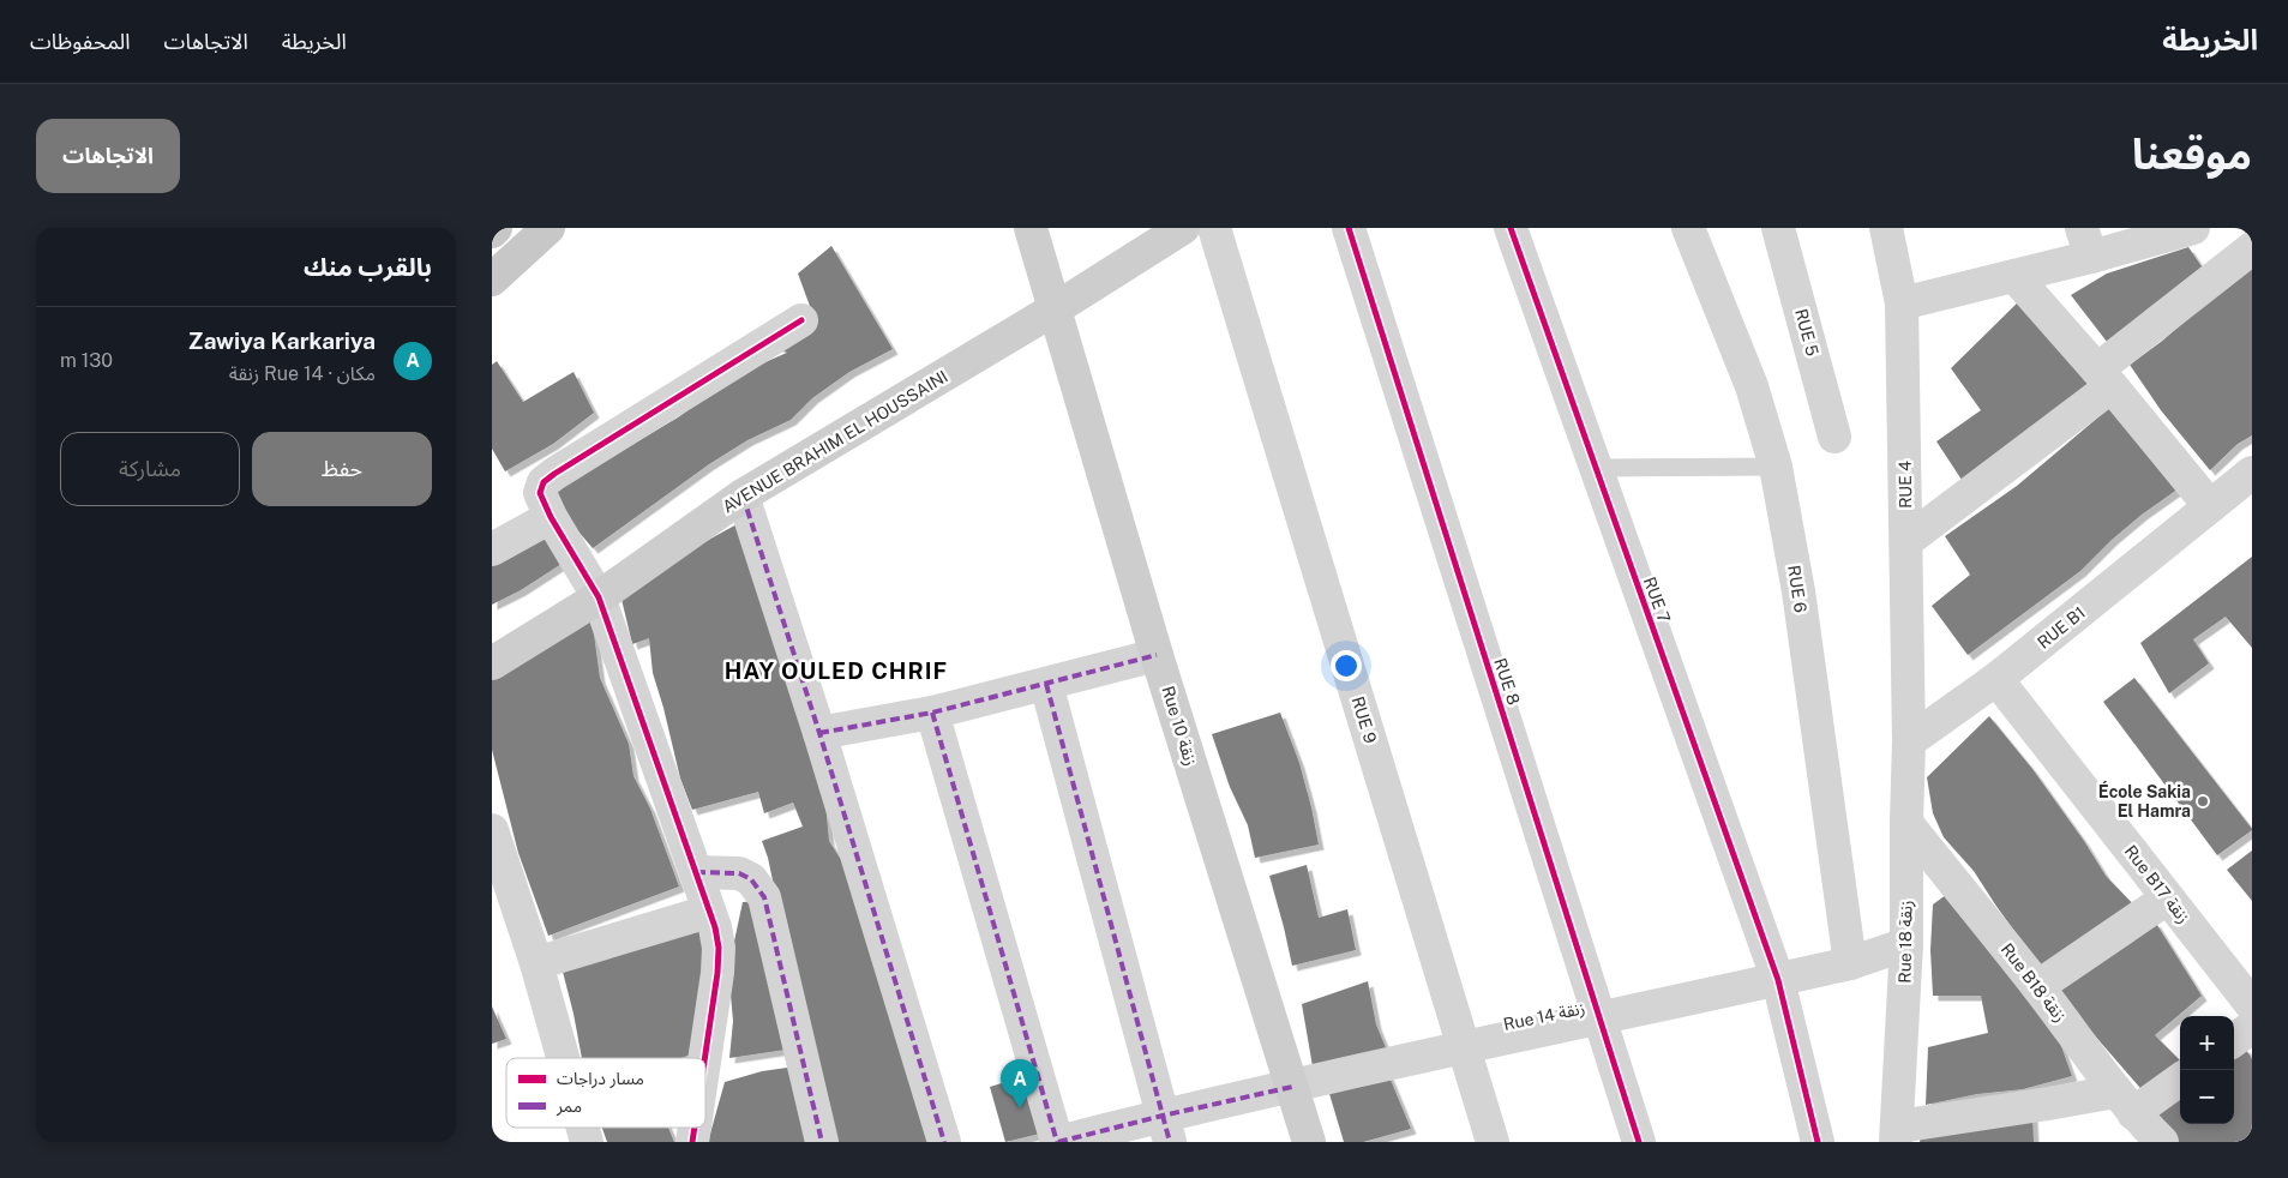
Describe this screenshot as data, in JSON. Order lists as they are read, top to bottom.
{
  "streets": {
    "street": [
      "RUE 5",
      "AVENUE BRAHIM EL HOUSSAINI",
      "RUE 4",
      "RUE 6",
      "RUE 7",
      "RUE B1",
      "RUE 8",
      "RUE 9",
      "Rue 10 زنقة",
      "Rue B17 زنقة",
      "Rue 18 زنقة",
      "Rue B18 زنقة",
      "Rue 14 زنقة"
    ]
  },
  "crossings": [
    ["AVENUE BRAHIM EL HOUSSAINI", "Rue 10 زنقة"],
    ["RUE 4", "RUE B1"],
    ["RUE 4", "Rue 18 زنقة"],
    ["RUE 6", "Rue 14 زنقة"],
    ["RUE 7", "Rue 14 زنقة"],
    ["RUE B1", "Rue B17 زنقة"],
    ["RUE B1", "Rue 18 زنقة"],
    ["RUE 8", "Rue 14 زنقة"],
    ["RUE 9", "Rue 14 زنقة"],
    ["Rue 10 زنقة", "Rue 14 زنقة"],
    ["Rue 18 زنقة", "Rue B18 زنقة"],
    ["Rue 18 زنقة", "Rue 14 زنقة"]
  ],
  "districts": ["HAY OULED CHRIF"],
  "places": ["École Sakia El Hamra"],
  "legend": ["مسار دراجات", "ممر"],
  "page": {
    "header": "الخريطة",
    "nav": ["الخريطة", "الاتجاهات", "المحفوظات"],
    "title": "موقعنا",
    "buttons": [
      "الاتجاهات",
      ["حفظ", "مشاركة"]
    ],
    "heading": "بالقرب منك",
    "list": [
      {
        "mark": "A",
        "name": "Zawiya Karkariya",
        "note": "مكان · Rue 14 زنقة",
        "value": "130 m"
      }
    ],
    "map_buttons": ["+", "−"],
    "pins": "A"
  }
}
